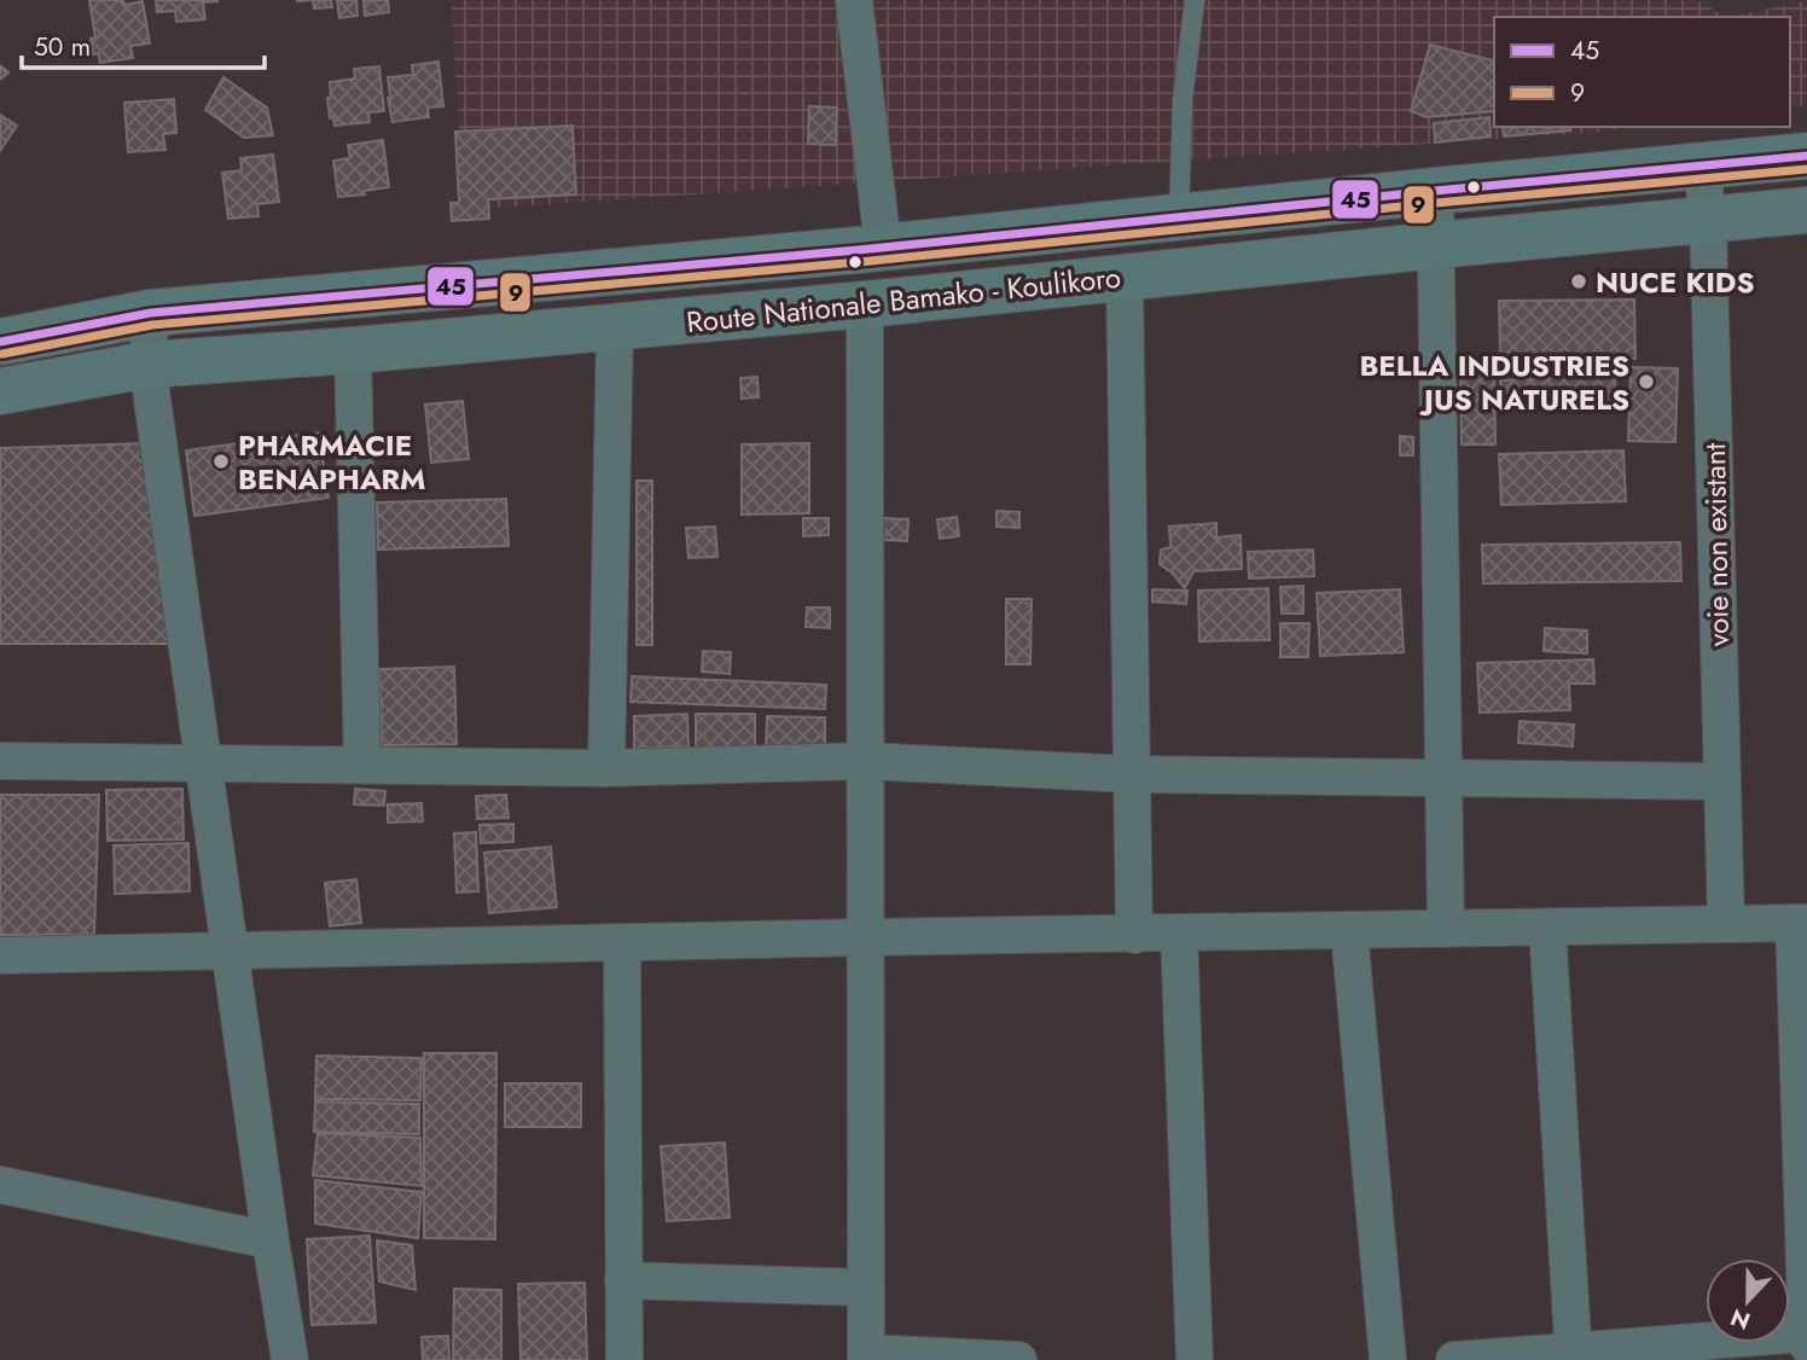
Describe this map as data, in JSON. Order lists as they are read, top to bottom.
{
  "streets": {
    "main road": ["Route Nationale Bamako - Koulikoro"],
    "street": ["voie non existant"]
  },
  "crossings": [
    ["Route Nationale Bamako - Koulikoro", "voie non existant"]
  ],
  "places": ["NUCE KIDS", "BELLA INDUSTRIES JUS NATURELS", "PHARMACIE BENAPHARM"],
  "lines": ["transit line 45", "transit line 9"],
  "legend": ["45", "9"],
  "scale_bar": "50 m",
  "north": "bottom"
}
